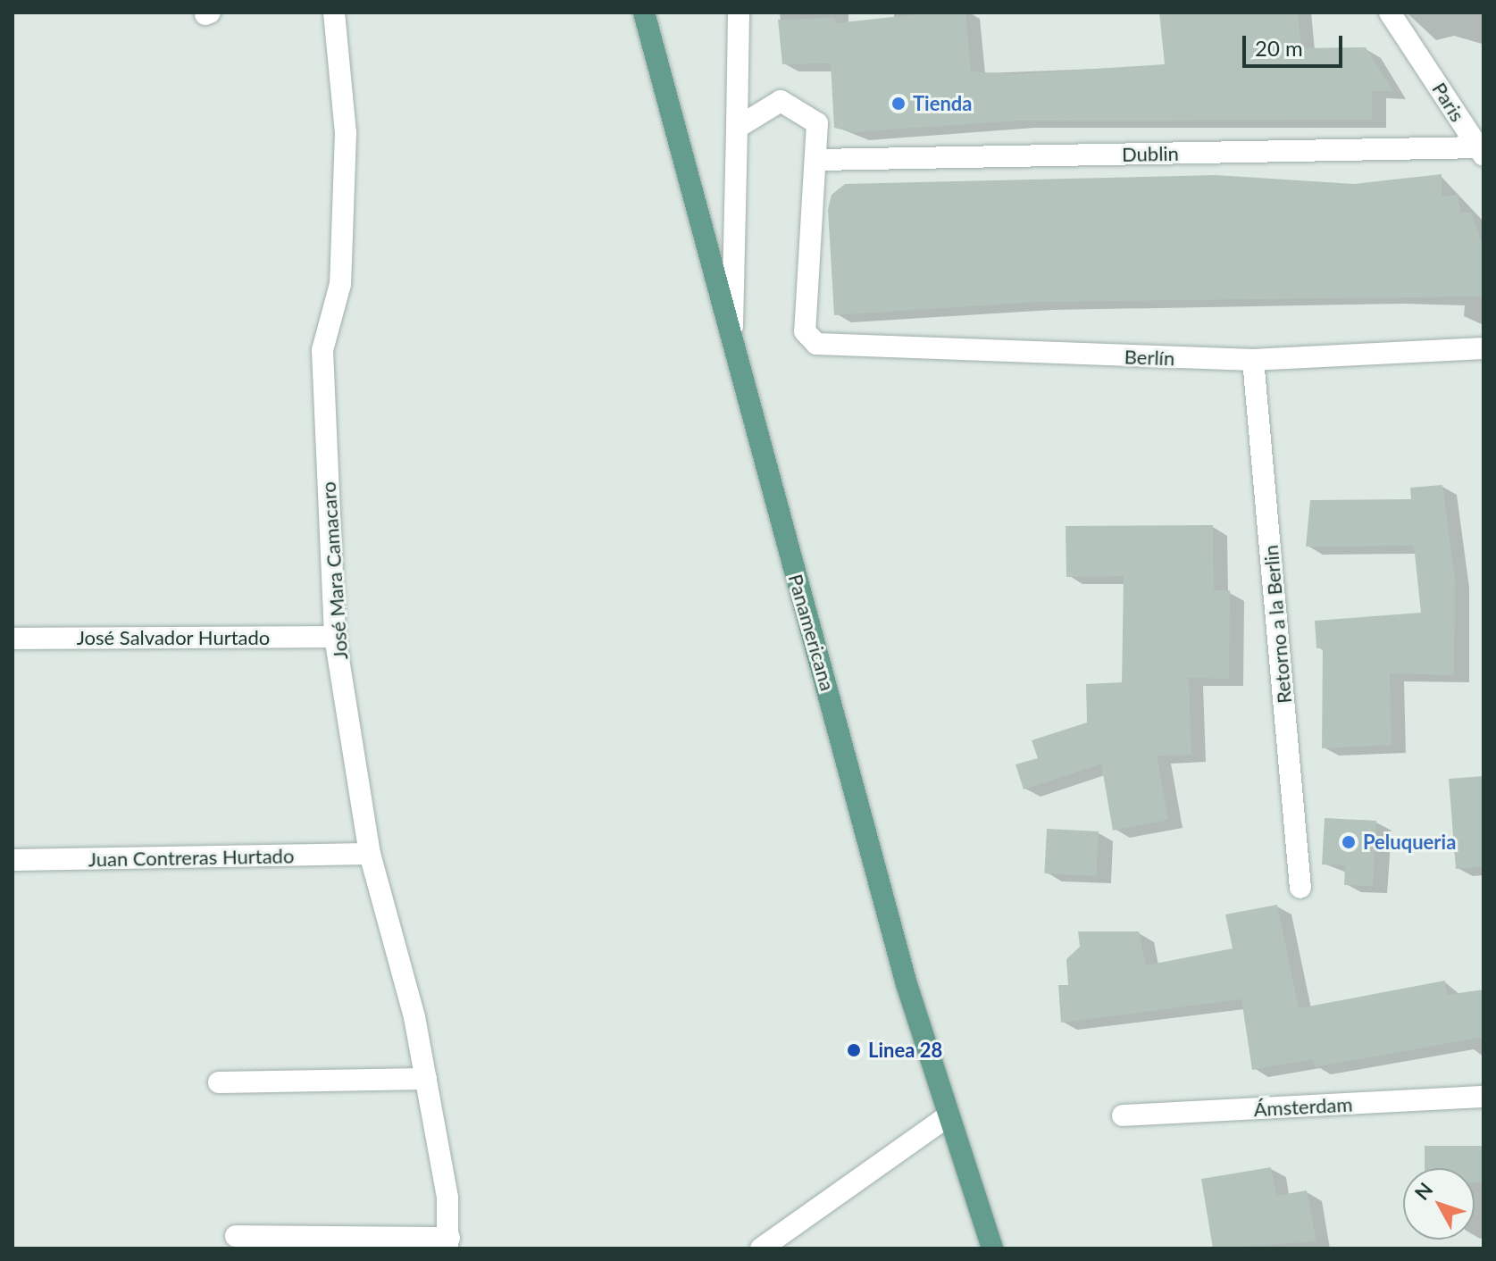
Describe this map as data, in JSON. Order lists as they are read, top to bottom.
{
  "streets": {
    "main road": ["Panamericana"],
    "street": [
      "Paris",
      "Dublin",
      "Berlín",
      "José Mara Camacaro",
      "Retorno a la Berlin",
      "José Salvador Hurtado",
      "Juan Contreras Hurtado",
      "Ámsterdam"
    ]
  },
  "crossings": [
    ["Paris", "Dublin"],
    ["Dublin", "Berlín"],
    ["Berlín", "Retorno a la Berlin"],
    ["José Mara Camacaro", "José Salvador Hurtado"],
    ["José Mara Camacaro", "Juan Contreras Hurtado"]
  ],
  "places": ["Tienda", "Peluqueria", "Linea 28"],
  "scale_bar": "20 m",
  "north": "top left"
}
